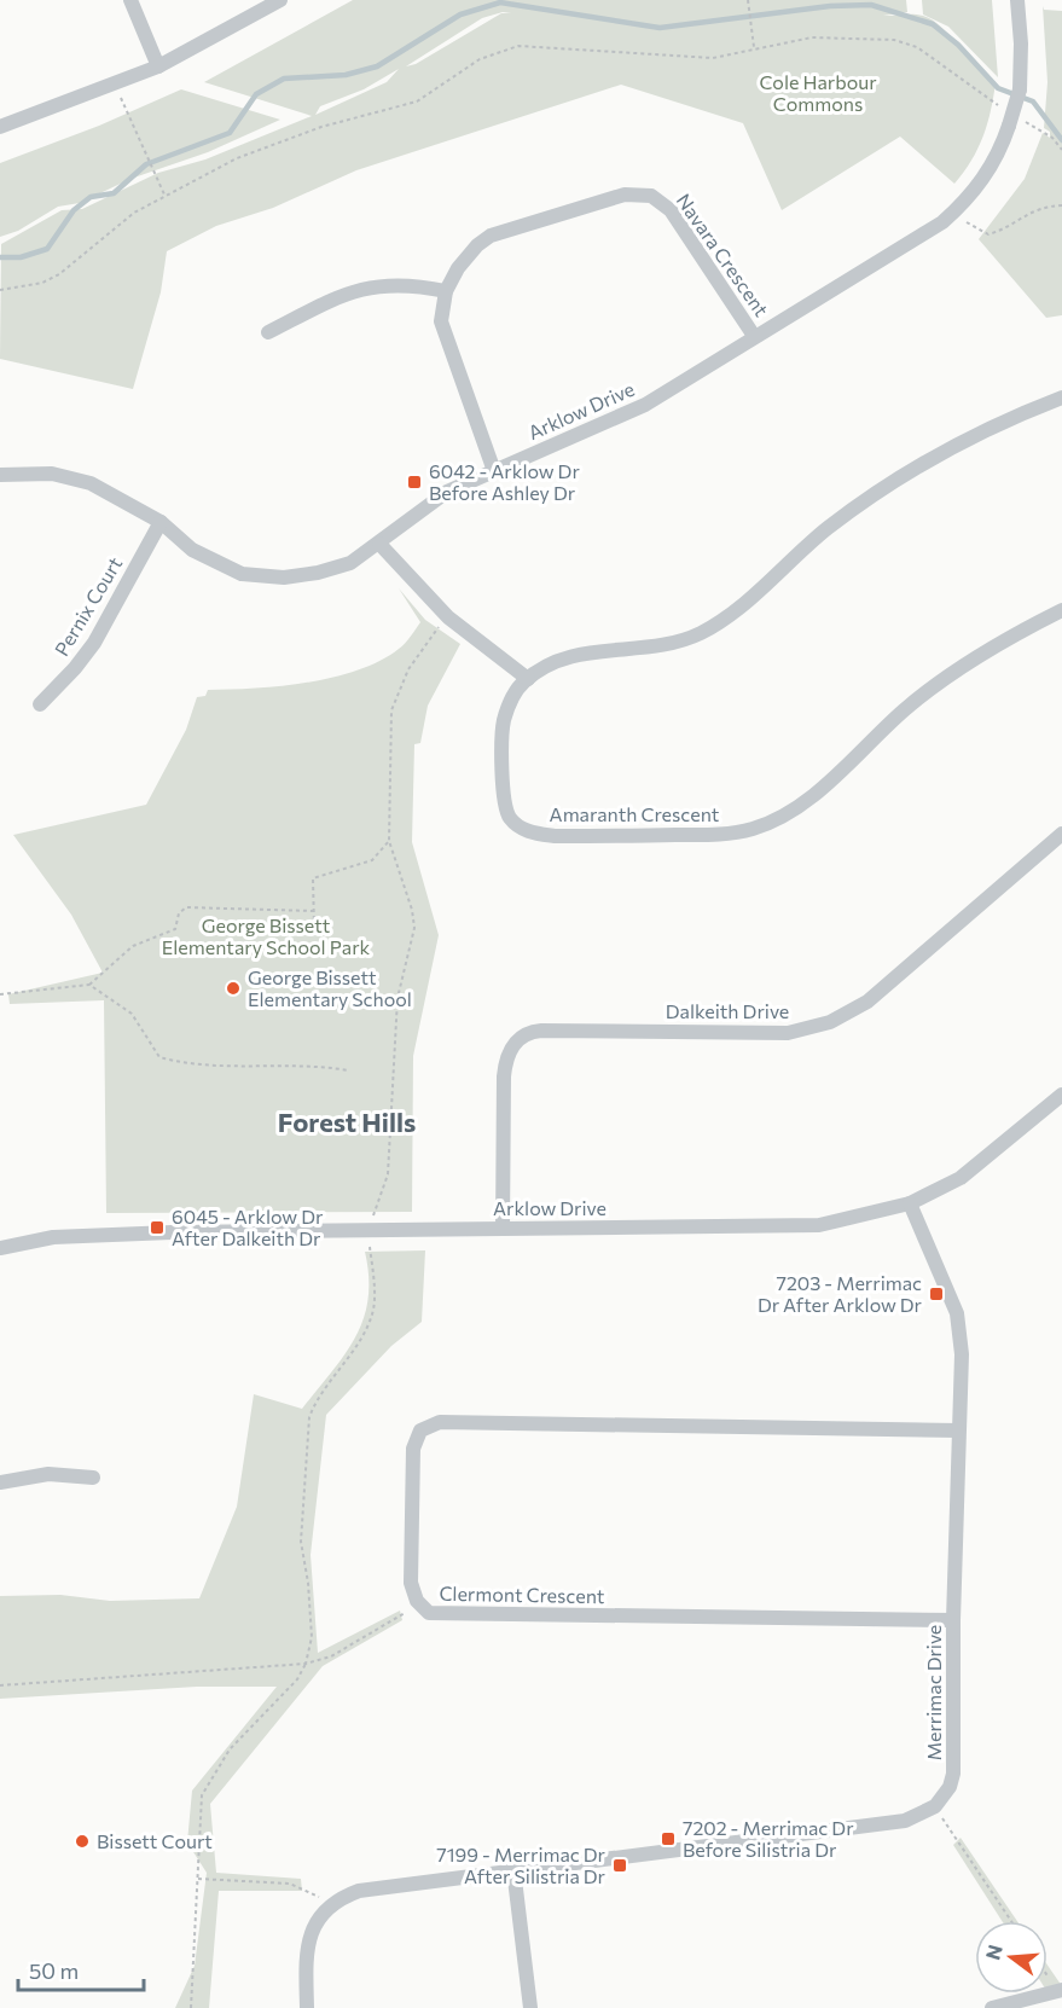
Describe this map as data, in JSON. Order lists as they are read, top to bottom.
{
  "streets": {
    "street": [
      "Navara Crescent",
      "Arklow Drive",
      "Pernix Court",
      "Amaranth Crescent",
      "Dalkeith Drive",
      "Clermont Crescent",
      "Merrimac Drive"
    ]
  },
  "crossings": [
    ["Navara Crescent", "Arklow Drive"],
    ["Arklow Drive", "Pernix Court"],
    ["Arklow Drive", "Dalkeith Drive"],
    ["Arklow Drive", "Merrimac Drive"],
    ["Clermont Crescent", "Merrimac Drive"]
  ],
  "districts": ["Forest Hills"],
  "parks": ["Cole Harbour Commons", "George Bissett Elementary School Park"],
  "places": {
    "transit": [
      "6042 - Arklow Dr Before Ashley Dr",
      "6045 - Arklow Dr After Dalkeith Dr",
      "7203 - Merrimac Dr After Arklow Dr",
      "7202 - Merrimac Dr Before Silistria Dr",
      "7199 - Merrimac Dr After Silistria Dr"
    ],
    "other": ["George Bissett Elementary School", "Bissett Court"]
  },
  "scale_bar": "50 m",
  "north": "left"
}
